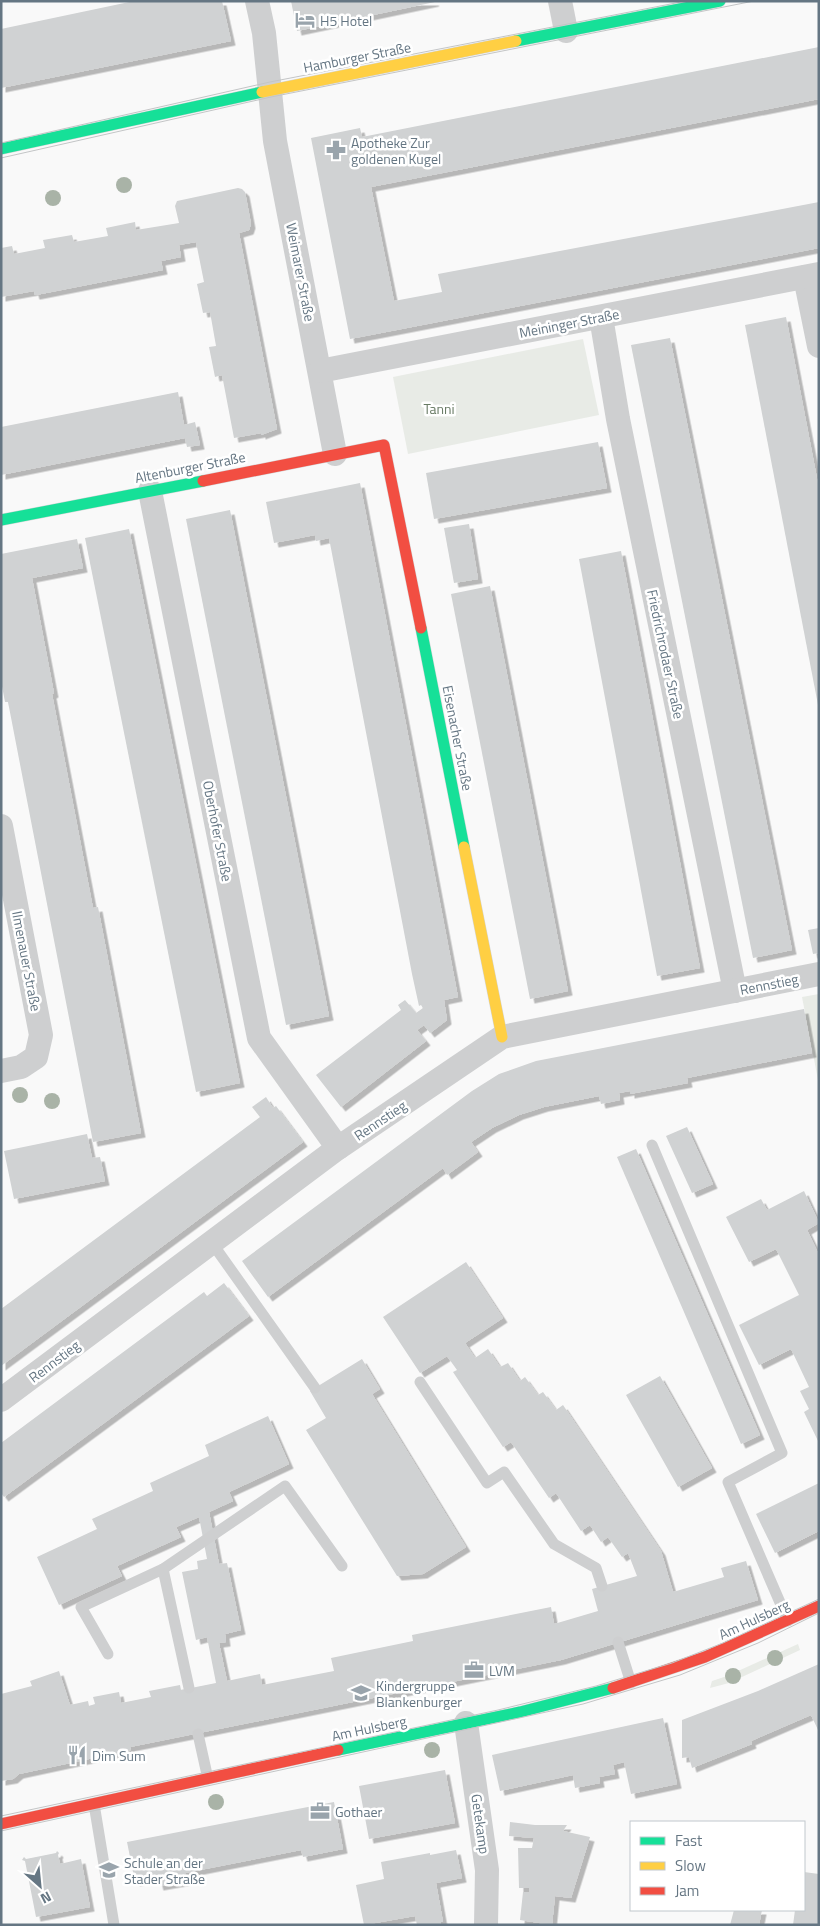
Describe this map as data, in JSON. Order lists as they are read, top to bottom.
{
  "streets": {
    "street": [
      "Hamburger Straße",
      "Weimarer Straße",
      "Meininger Straße",
      "Altenburger Straße",
      "Friedrichrodaer Straße",
      "Eisenacher Straße",
      "Oberhofer Straße",
      "Ilmenauer Straße",
      "Rennstieg",
      "Am Hulsberg",
      "Getekamp"
    ]
  },
  "crossings": [
    ["Hamburger Straße", "Weimarer Straße"],
    ["Weimarer Straße", "Meininger Straße"],
    ["Weimarer Straße", "Altenburger Straße"],
    ["Meininger Straße", "Friedrichrodaer Straße"],
    ["Altenburger Straße", "Eisenacher Straße"],
    ["Altenburger Straße", "Oberhofer Straße"],
    ["Friedrichrodaer Straße", "Rennstieg"],
    ["Eisenacher Straße", "Rennstieg"],
    ["Oberhofer Straße", "Rennstieg"],
    ["Am Hulsberg", "Getekamp"]
  ],
  "parks": ["Tanni"],
  "places": {
    "hotel": ["H5 Hotel"],
    "pharmacy": ["Apotheke Zur goldenen Kugel"],
    "office": ["LVM", "Gothaer"],
    "school or university": ["Kindergruppe Blankenburger", "Schule an der Stader Straße"],
    "restaurant": ["Dim Sum"]
  },
  "legend": ["Fast", "Slow", "Jam"],
  "north": "bottom right"
}
